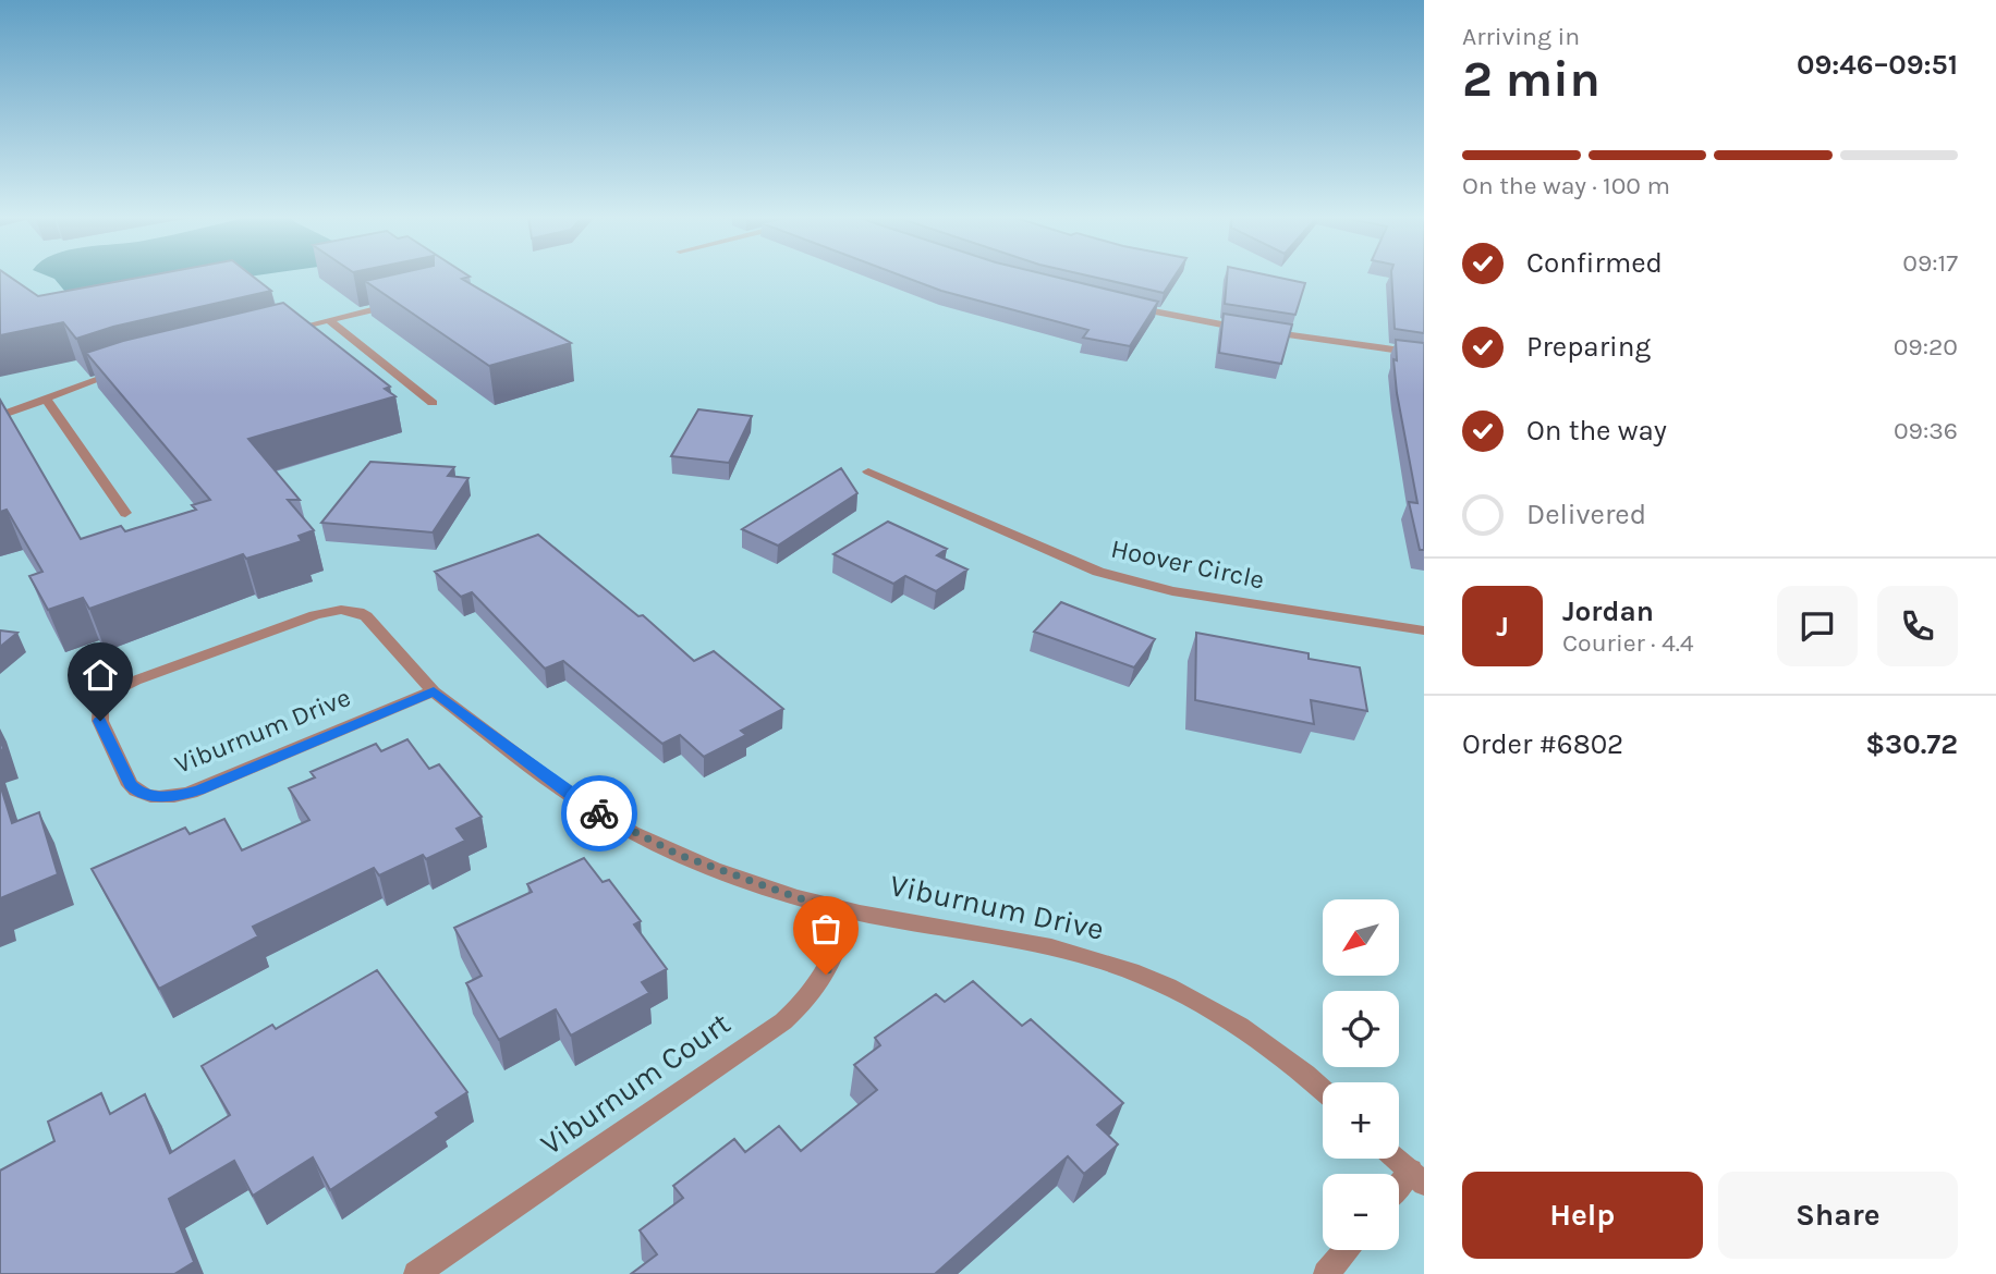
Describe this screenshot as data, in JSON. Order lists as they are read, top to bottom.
{
  "streets": {
    "street": ["Hoover Circle", "Viburnum Drive", "Viburnum Court"]
  },
  "crossings": [
    ["Viburnum Drive", "Viburnum Court"]
  ],
  "north": "bottom left",
  "page": {
    "heading": ["2 min", "Arriving in", "09:46–09:51"],
    "panel": [
      "Jordan",
      "Courier · 4.4",
      "Order #6802",
      "$30.72"
    ],
    "bar": "On the way · 100 m",
    "list": [
      ["Confirmed", "09:17"],
      ["Preparing", "09:20"],
      ["On the way", "09:36"],
      "Delivered"
    ],
    "round": "J",
    "map_buttons": ["+", "−"],
    "buttons": ["Help", "Share"]
  }
}
